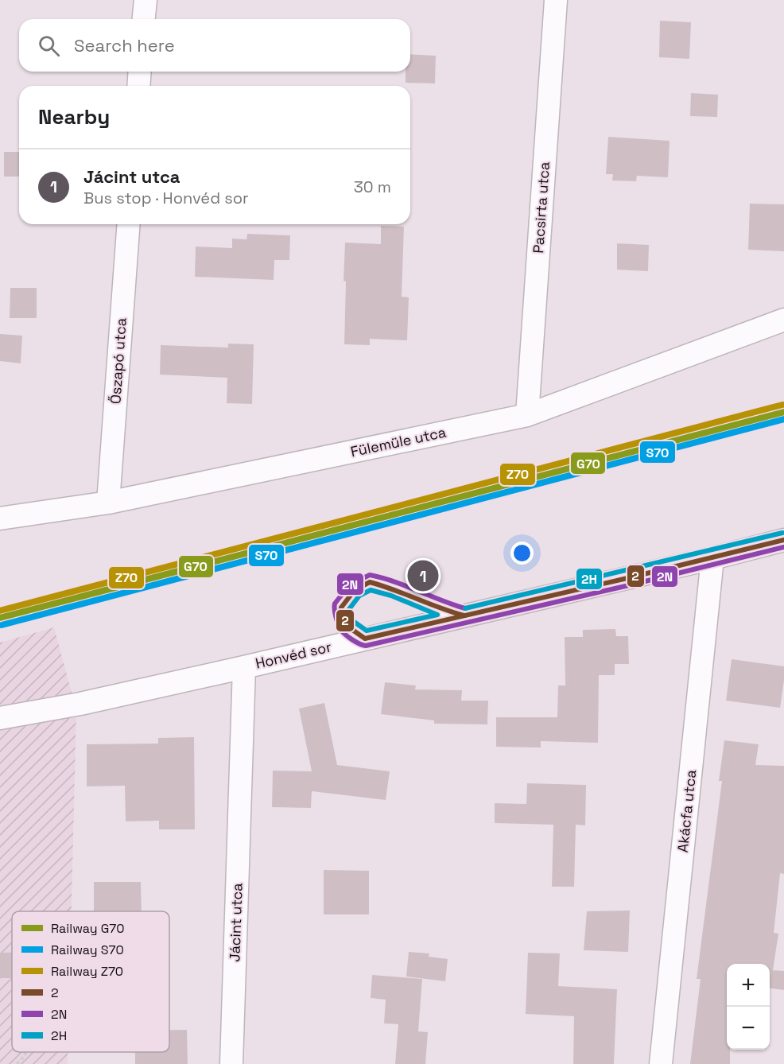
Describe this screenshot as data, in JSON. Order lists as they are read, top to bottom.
{
  "streets": {
    "street": [
      "Pacsirta utca",
      "Őszapó utca",
      "Fülemüle utca",
      "Honvéd sor",
      "Akácfa utca",
      "Jácint utca"
    ]
  },
  "crossings": [
    ["Pacsirta utca", "Fülemüle utca"],
    ["Őszapó utca", "Fülemüle utca"],
    ["Honvéd sor", "Akácfa utca"],
    ["Honvéd sor", "Jácint utca"]
  ],
  "lines": [
    "rail line Z70",
    "rail line G70",
    "rail line S70",
    "transit line 2H",
    "transit line 2",
    "transit line 2N"
  ],
  "legend": [
    "Railway G70",
    "Railway S70",
    "Railway Z70",
    "2",
    "2N",
    "2H"
  ],
  "page": {
    "search": "Search here",
    "heading": "Nearby",
    "list": [
      {
        "mark": "1",
        "name": "Jácint utca",
        "note": "Bus stop · Honvéd sor",
        "value": "30 m"
      }
    ],
    "pins": "1",
    "map_buttons": ["+", "−"]
  }
}
